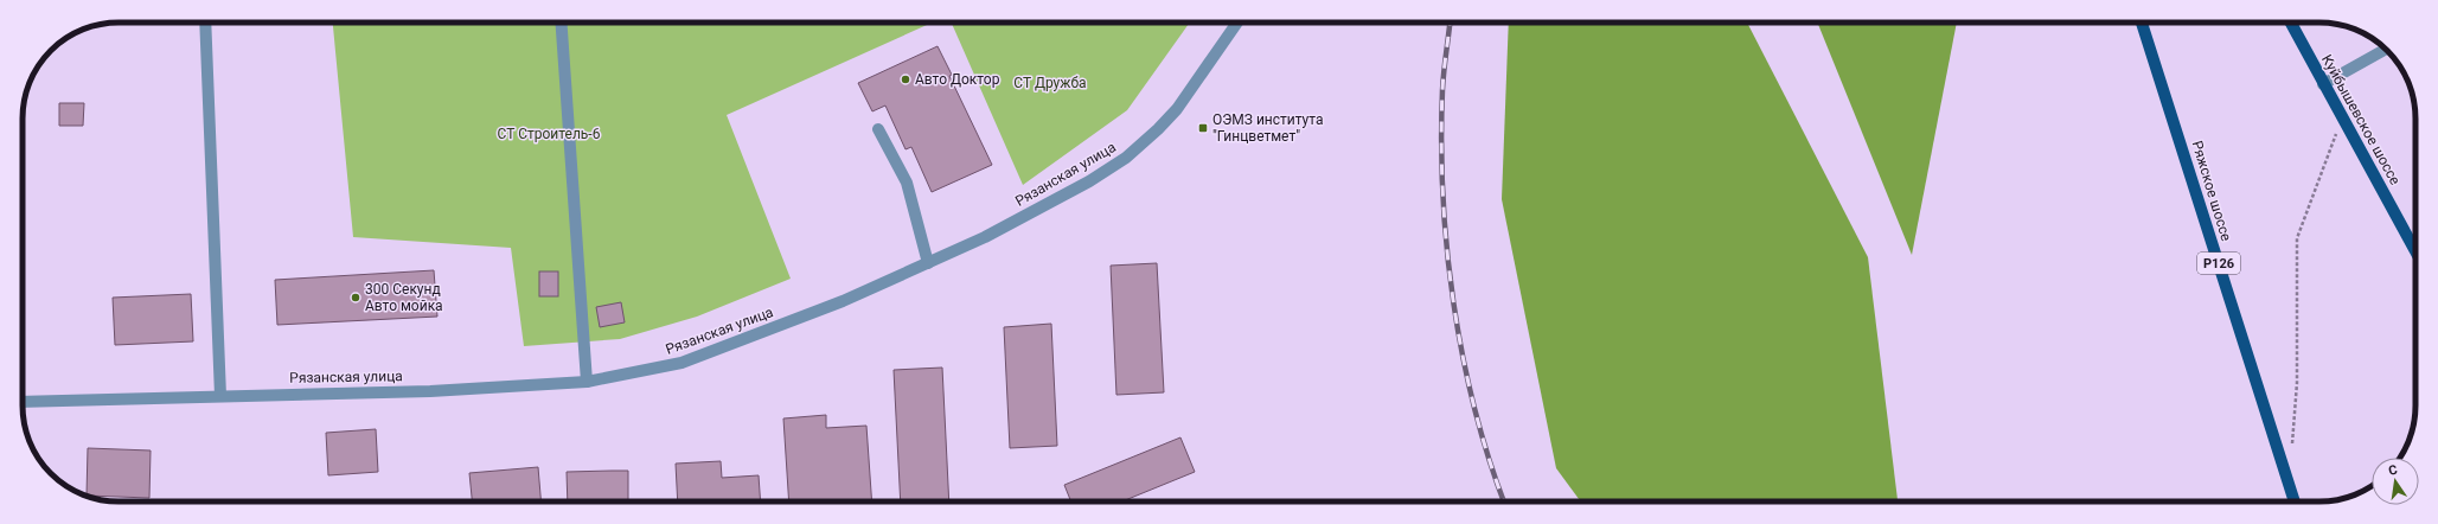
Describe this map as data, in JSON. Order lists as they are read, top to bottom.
{
  "streets": {
    "main road": ["Куйбышевское шоссе", "Ряжское шоссе", "Р126"],
    "street": ["Рязанская улица"]
  },
  "parks": ["СТ Дружба", "СТ Строитель-6"],
  "places": {
    "other": ["Авто Доктор", "300 Секунд Авто мойка"],
    "transit": ["ОЭМЗ института \"Гинцветмет\""]
  },
  "north": "top"
}
